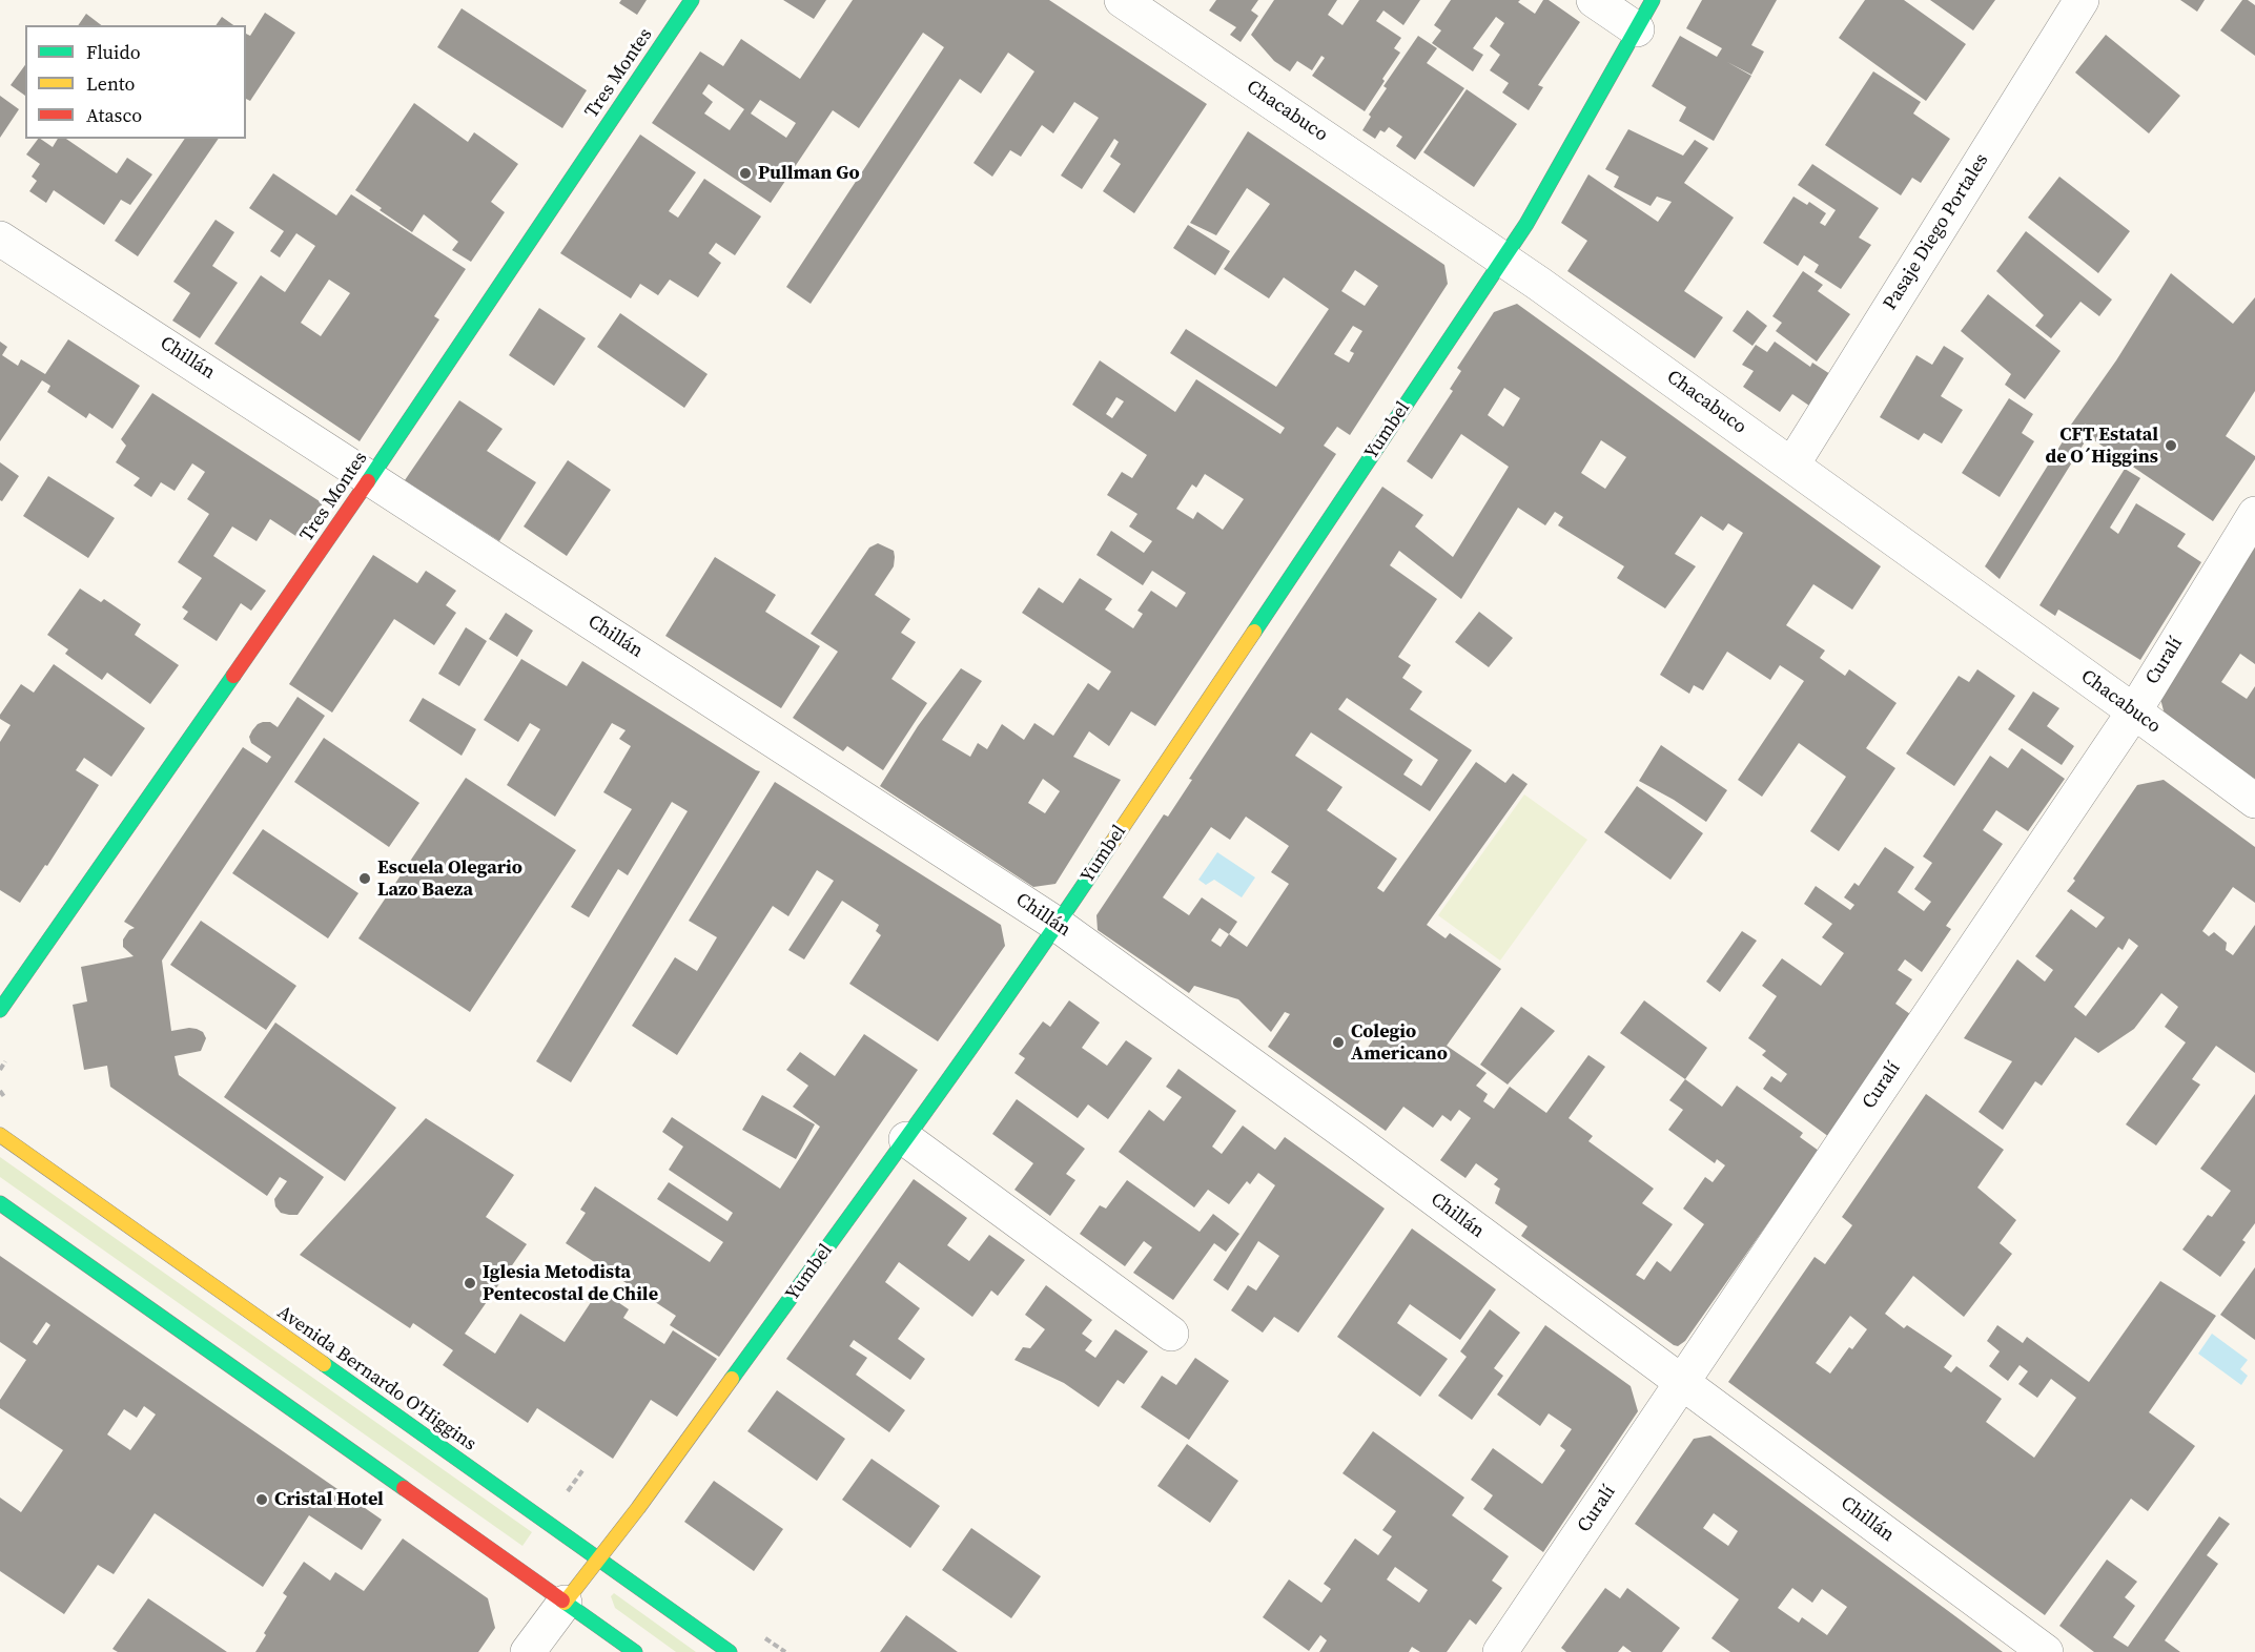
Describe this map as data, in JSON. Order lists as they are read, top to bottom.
{
  "streets": {
    "street": [
      "Tres Montes",
      "Chacabuco",
      "Pasaje Diego Portales",
      "Chillán",
      "Yumbel",
      "Curalí",
      "Avenida Bernardo O'Higgins"
    ]
  },
  "crossings": [
    ["Tres Montes", "Chillán"],
    ["Chacabuco", "Pasaje Diego Portales"],
    ["Chacabuco", "Yumbel"],
    ["Chacabuco", "Curalí"],
    ["Chillán", "Yumbel"],
    ["Chillán", "Curalí"],
    ["Yumbel", "Avenida Bernardo O'Higgins"]
  ],
  "places": [
    "Pullman Go",
    "CFT Estatal de O´Higgins",
    "Escuela Olegario Lazo Baeza",
    "Colegio Americano",
    "Iglesia Metodista Pentecostal de Chile",
    "Cristal Hotel"
  ],
  "legend": ["Fluido", "Lento", "Atasco"]
}
